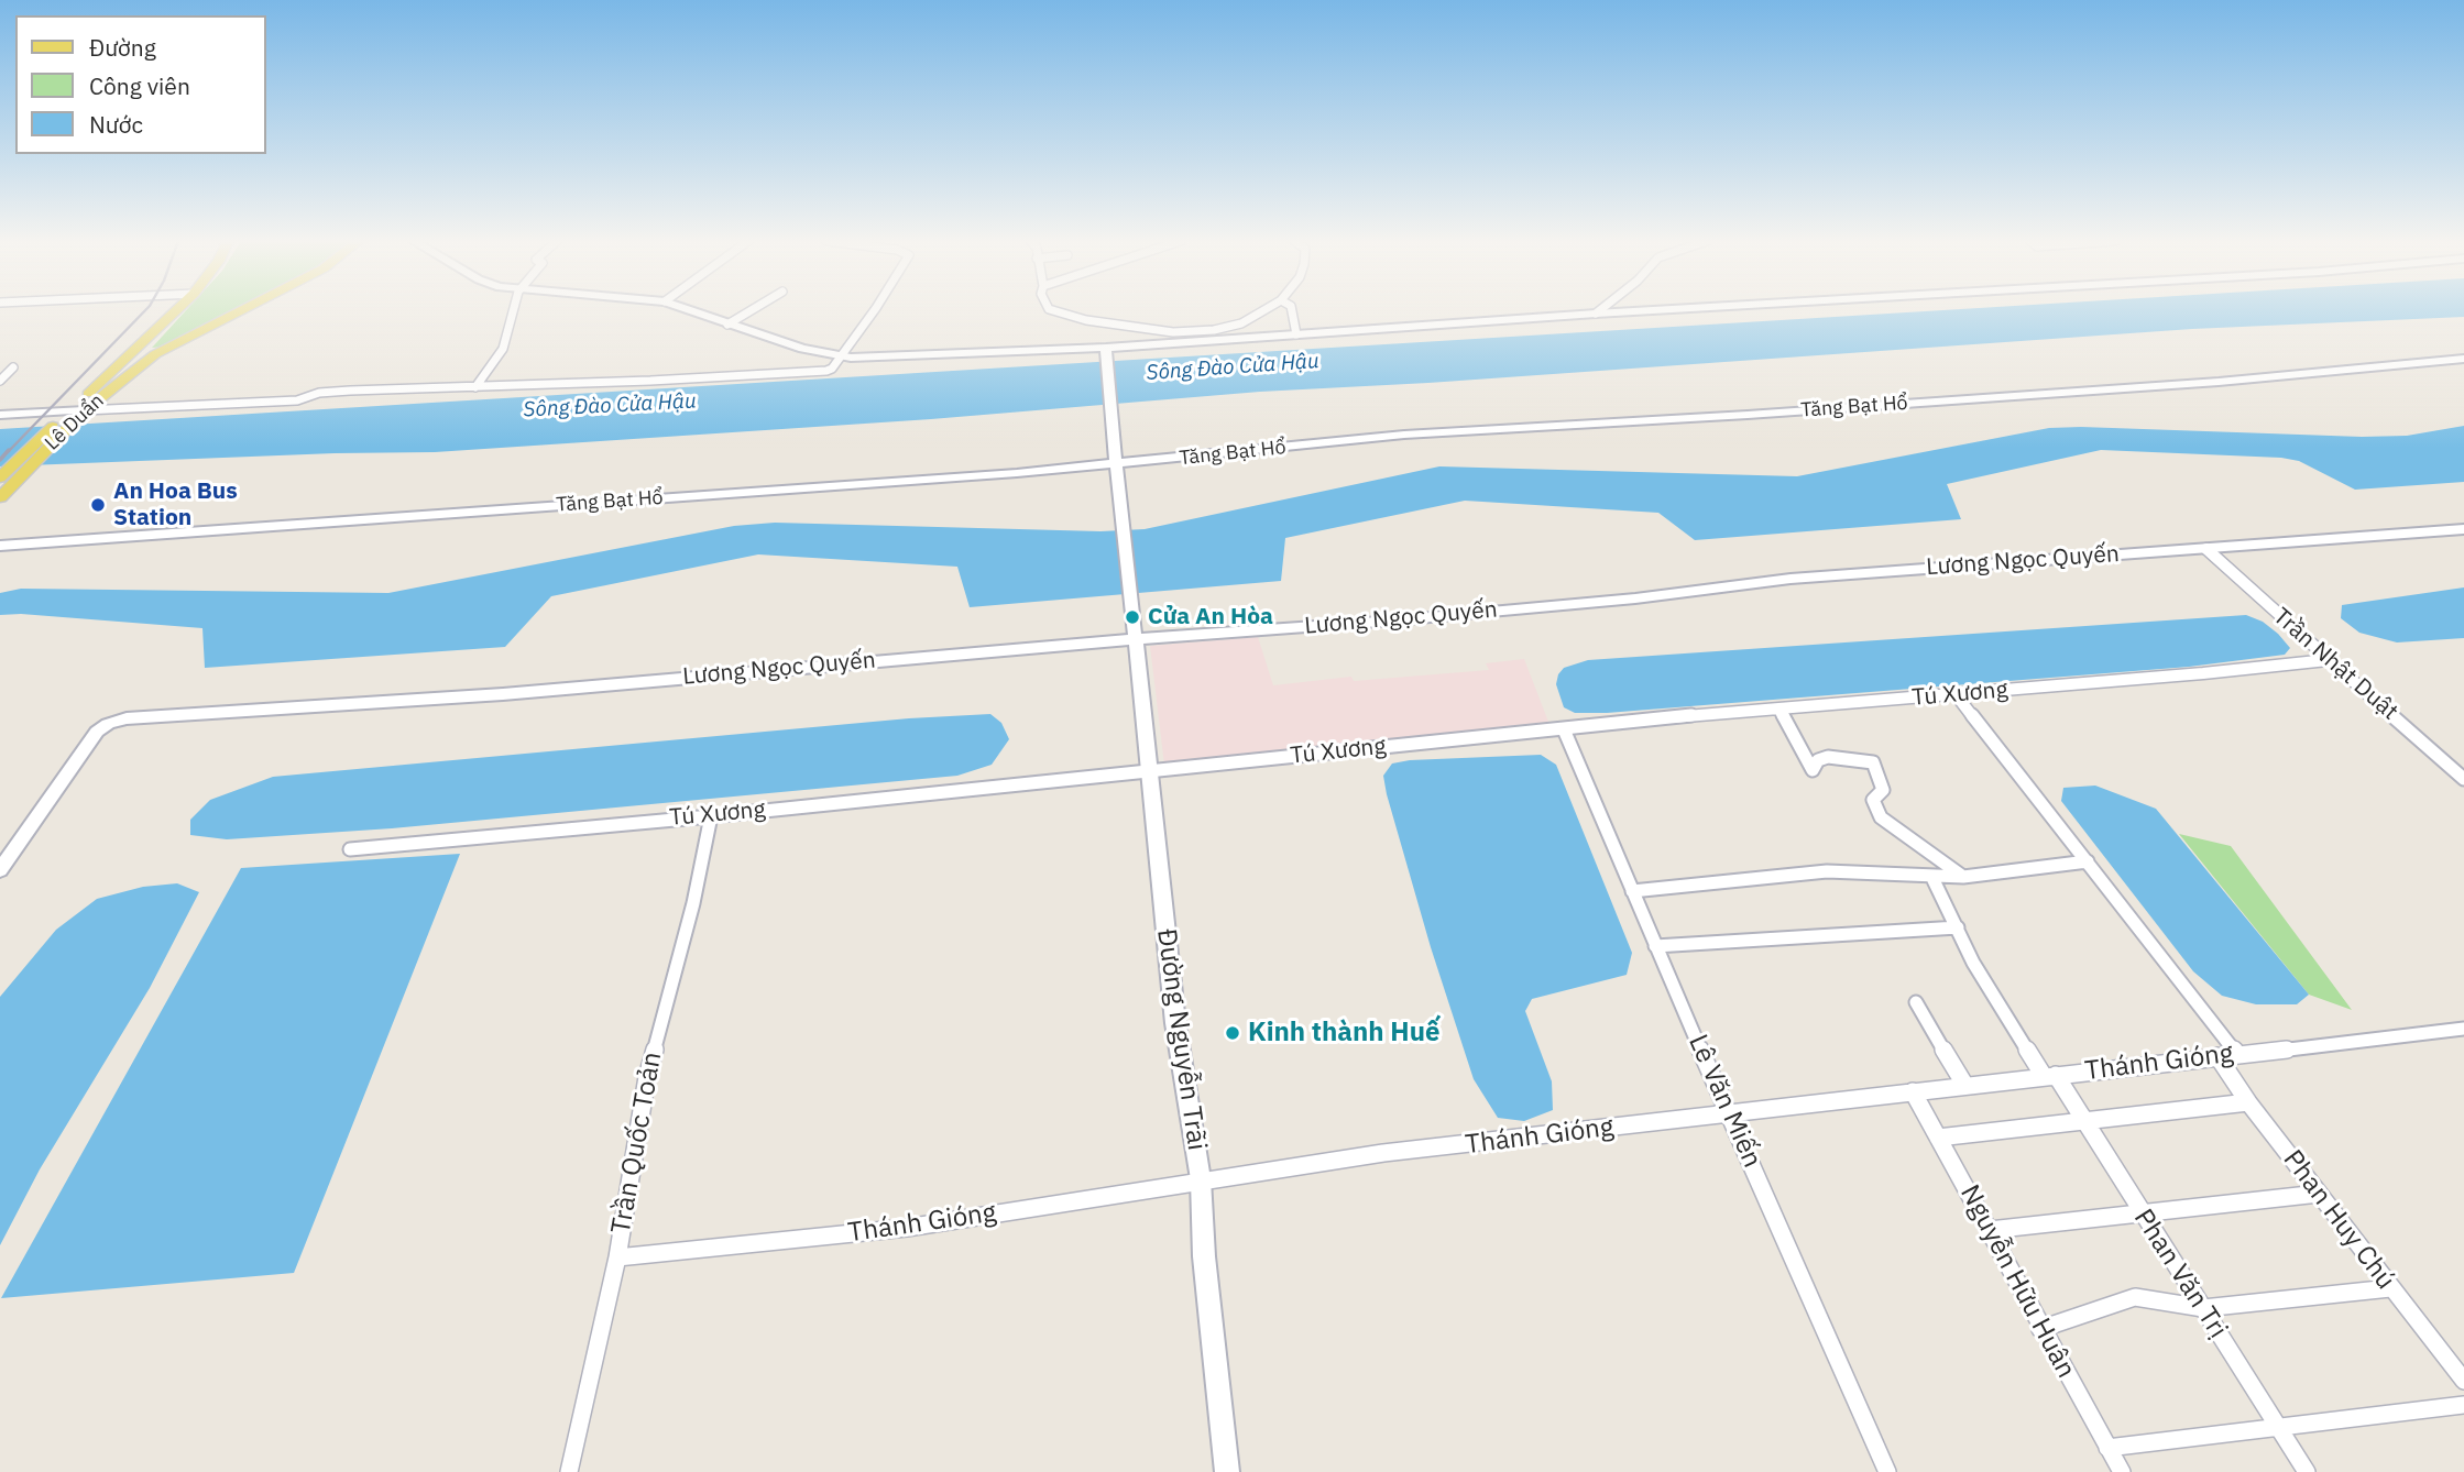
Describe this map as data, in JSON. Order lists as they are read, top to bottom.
{
  "streets": {
    "main road": ["Lê Duẩn"],
    "street": [
      "Tăng Bạt Hổ",
      "Lương Ngọc Quyến",
      "Trần Nhật Duật",
      "Tú Xương",
      "Đường Nguyễn Trãi",
      "Thánh Gióng",
      "Lê Văn Miến",
      "Trần Quốc Toản",
      "Phan Huy Chú",
      "Phan Văn Trị",
      "Nguyễn Hữu Huân"
    ]
  },
  "crossings": [
    ["Tăng Bạt Hổ", "Đường Nguyễn Trãi"],
    ["Lương Ngọc Quyến", "Trần Nhật Duật"],
    ["Lương Ngọc Quyến", "Đường Nguyễn Trãi"],
    ["Trần Nhật Duật", "Tú Xương"],
    ["Tú Xương", "Đường Nguyễn Trãi"],
    ["Tú Xương", "Lê Văn Miến"],
    ["Tú Xương", "Trần Quốc Toản"],
    ["Đường Nguyễn Trãi", "Thánh Gióng"],
    ["Thánh Gióng", "Lê Văn Miến"],
    ["Thánh Gióng", "Trần Quốc Toản"],
    ["Thánh Gióng", "Phan Huy Chú"],
    ["Thánh Gióng", "Phan Văn Trị"],
    ["Thánh Gióng", "Nguyễn Hữu Huân"]
  ],
  "water": ["Sông Đào Cửa Hậu"],
  "places": ["An Hoa Bus Station", "Cửa An Hòa", "Kinh thành Huế"],
  "legend": ["Đường", "Công viên", "Nước"]
}
